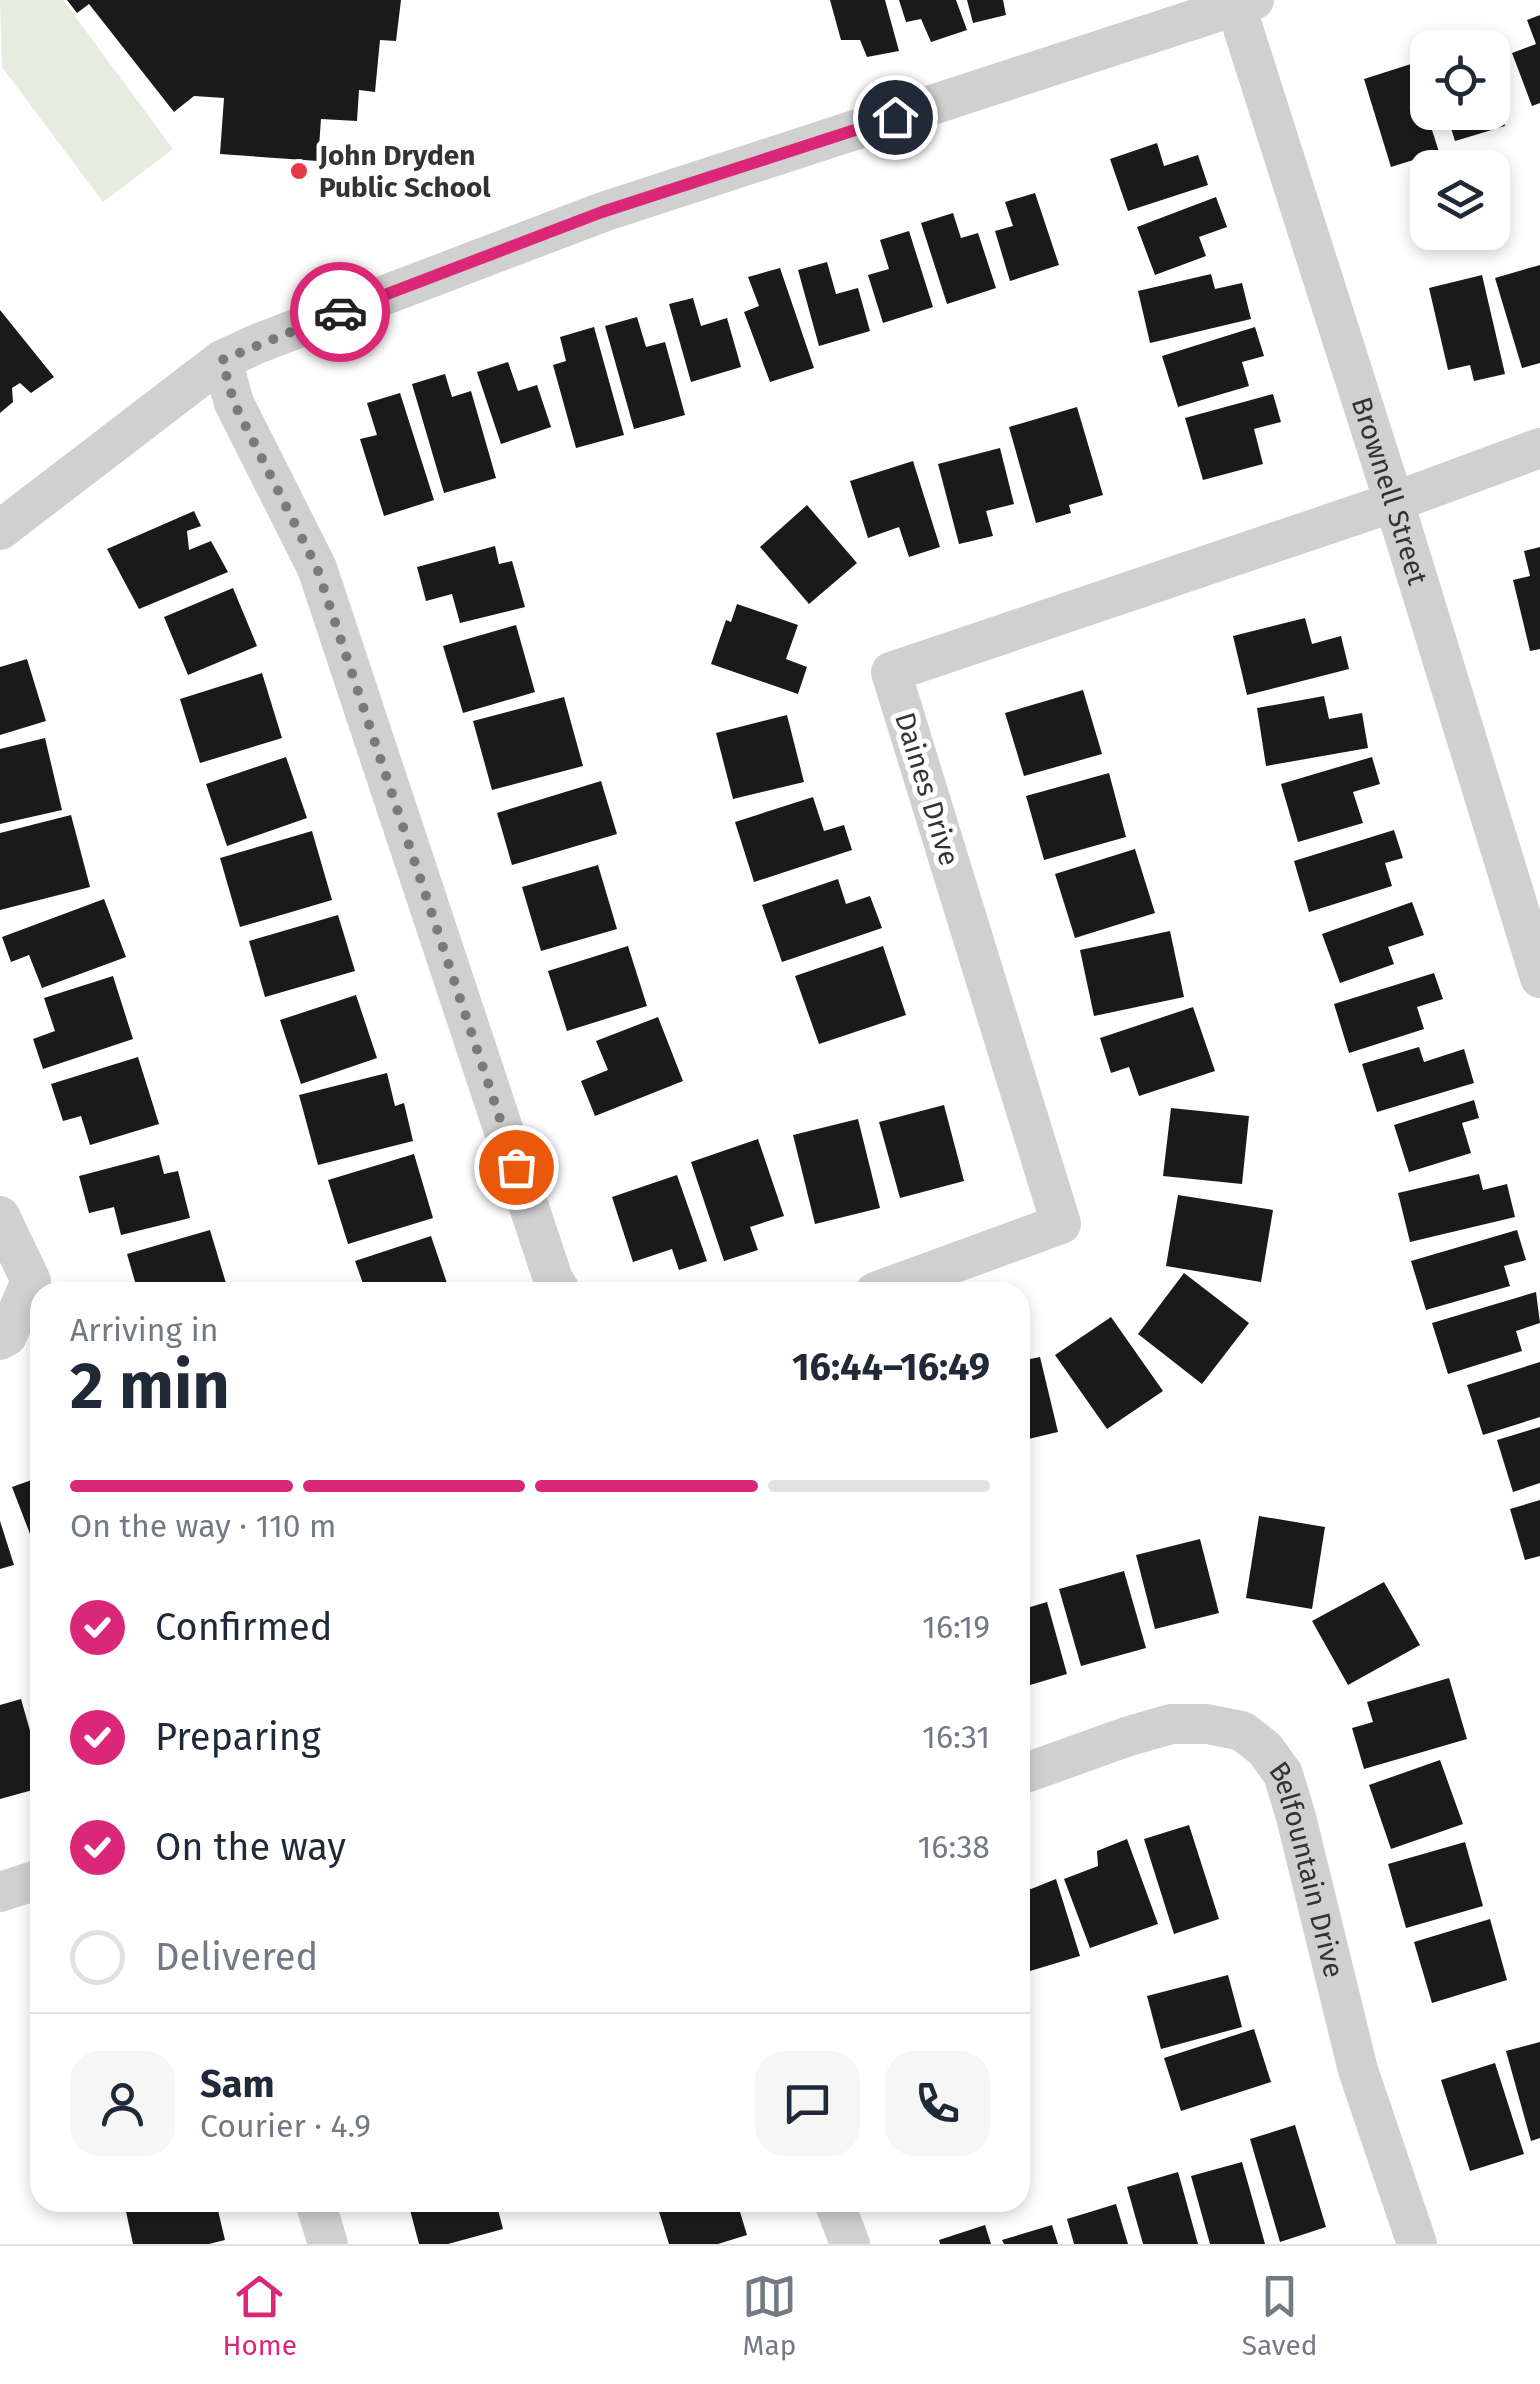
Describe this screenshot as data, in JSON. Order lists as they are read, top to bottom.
{
  "streets": {
    "street": ["Brownell Street", "Daines Drive", "Belfountain Drive"]
  },
  "crossings": [
    ["Brownell Street", "Daines Drive"]
  ],
  "places": ["John Dryden Public School"],
  "page": {
    "heading": ["2 min", "Arriving in", "16:44–16:49"],
    "panel": ["Sam", "Courier · 4.9"],
    "bar": "On the way · 110 m",
    "list": [
      ["Confirmed", "16:19"],
      ["Preparing", "16:31"],
      ["On the way", "16:38"],
      "Delivered"
    ],
    "tabs": ["Home", "Map", "Saved"]
  }
}
